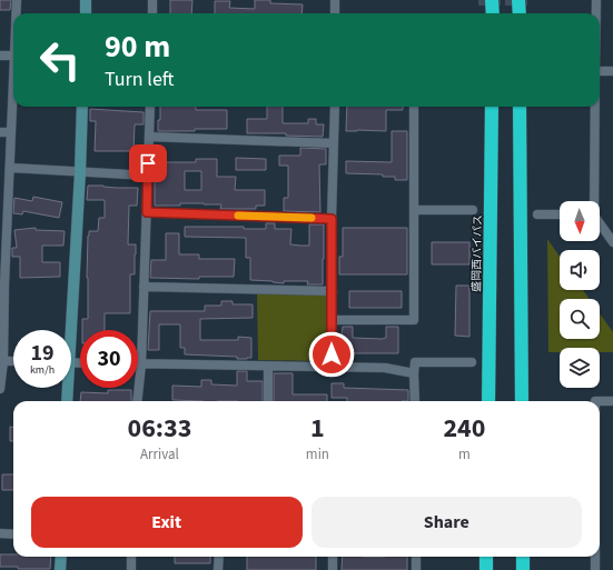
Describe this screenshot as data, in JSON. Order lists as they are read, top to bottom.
{
  "streets": {
    "highway": ["盛岡西バイパス"]
  },
  "north": "bottom",
  "page": {
    "turn": ["90 m", "Turn left"],
    "speed": "19 km/h",
    "limit": "30",
    "eta": [
      "06:33",
      "Arrival",
      "1",
      "min",
      "240",
      "m"
    ],
    "buttons": ["Exit", "Share"]
  }
}
